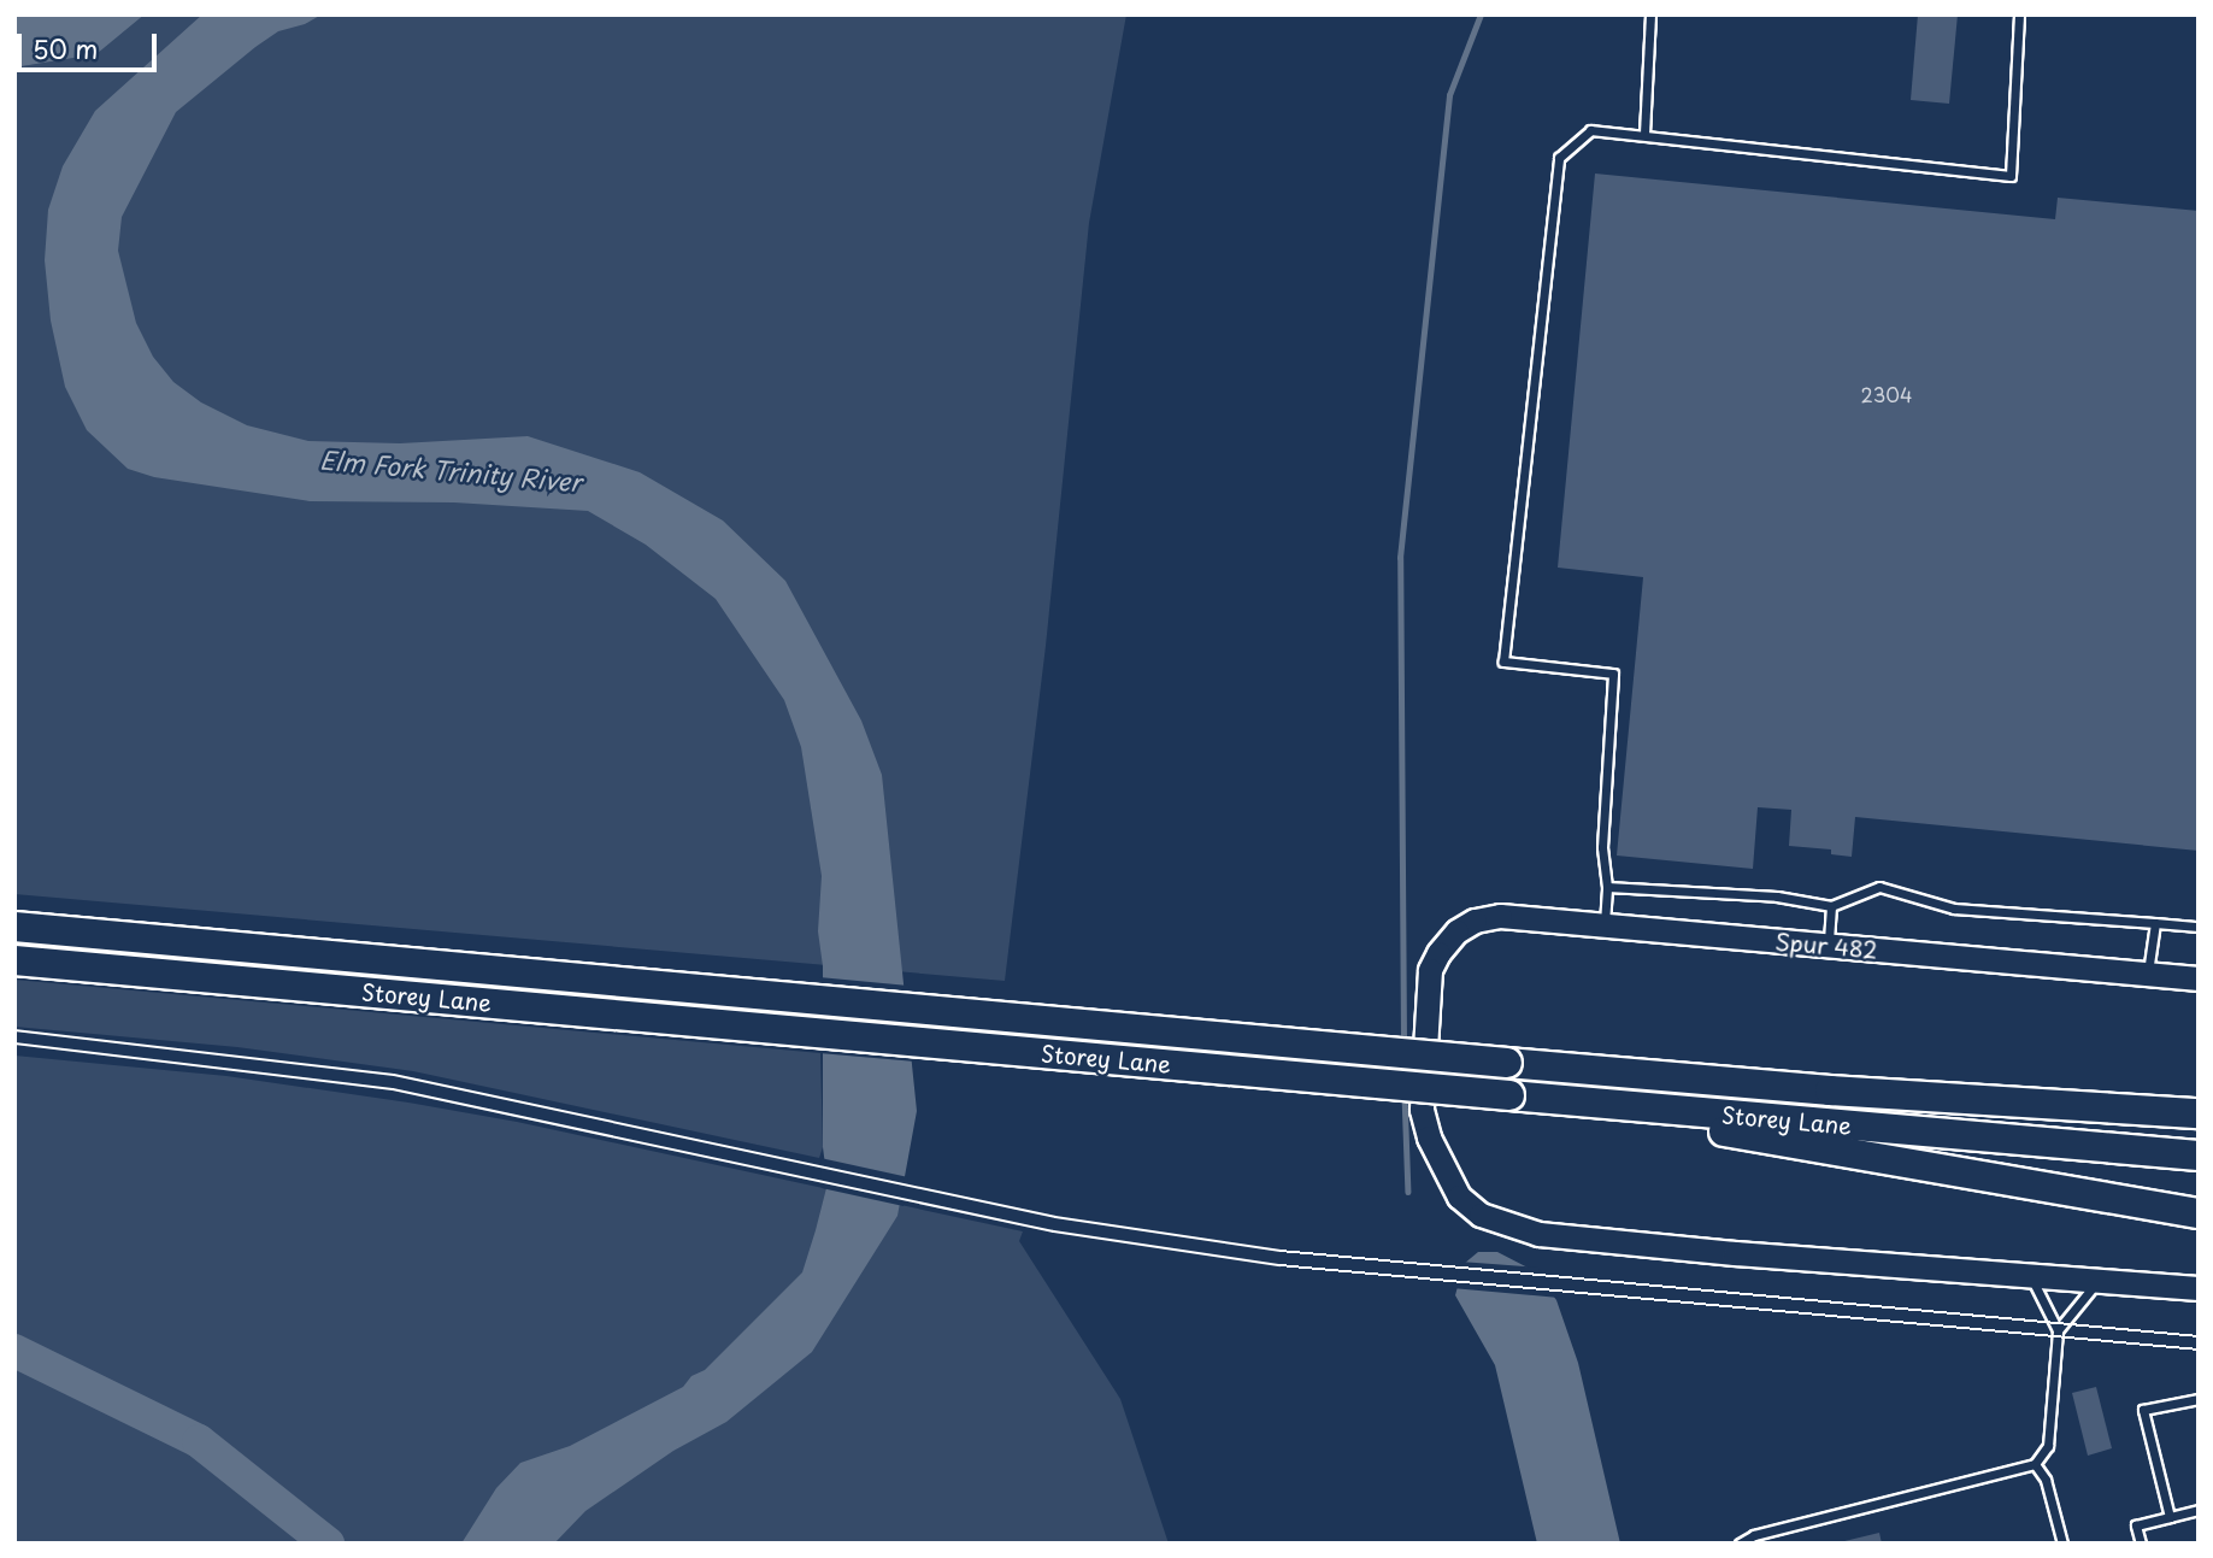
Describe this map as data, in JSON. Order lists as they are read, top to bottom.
{
  "streets": {
    "highway": ["Storey Lane"],
    "main road": ["Spur 482"]
  },
  "water": ["Elm Fork Trinity River"],
  "house_numbers": ["2304"],
  "scale_bar": "50 m"
}
